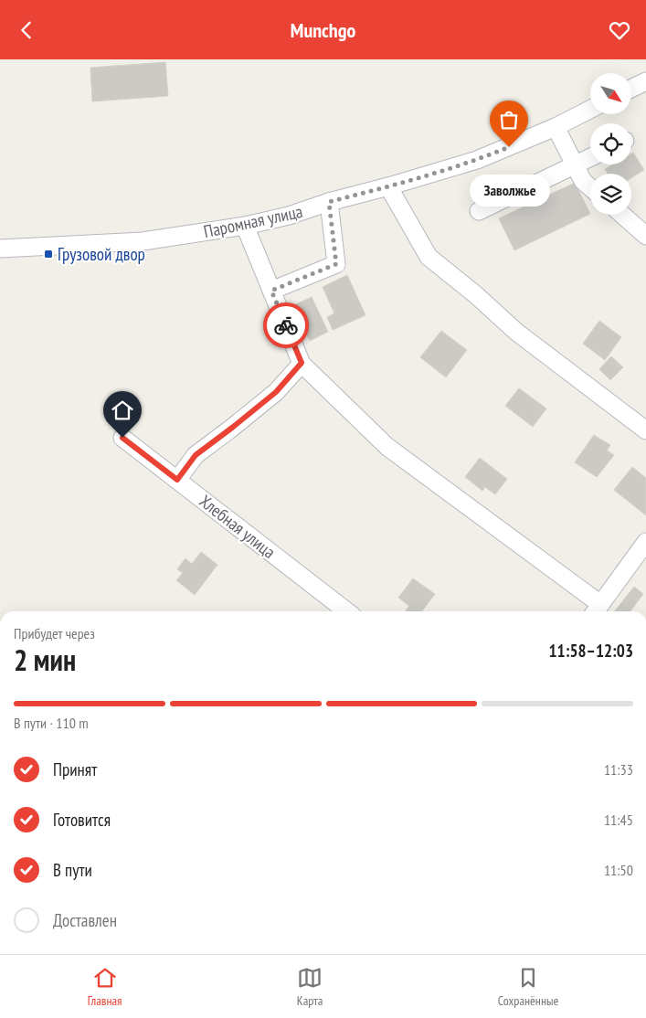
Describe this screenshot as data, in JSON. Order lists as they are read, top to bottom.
{
  "streets": {
    "street": ["Паромная улица", "Хлебная улица"]
  },
  "places": {
    "other": ["Заволжье"],
    "transit": ["Грузовой двор"]
  },
  "north": "bottom right",
  "page": {
    "header": "Munchgo",
    "bubble": "Заволжье",
    "heading": ["2 мин", "Прибудет через", "11:58–12:03"],
    "bar": "В пути · 110 m",
    "list": [
      ["Принят", "11:33"],
      ["Готовится", "11:45"],
      ["В пути", "11:50"],
      "Доставлен"
    ],
    "tabs": ["Главная", "Карта", "Сохранённые"]
  }
}
